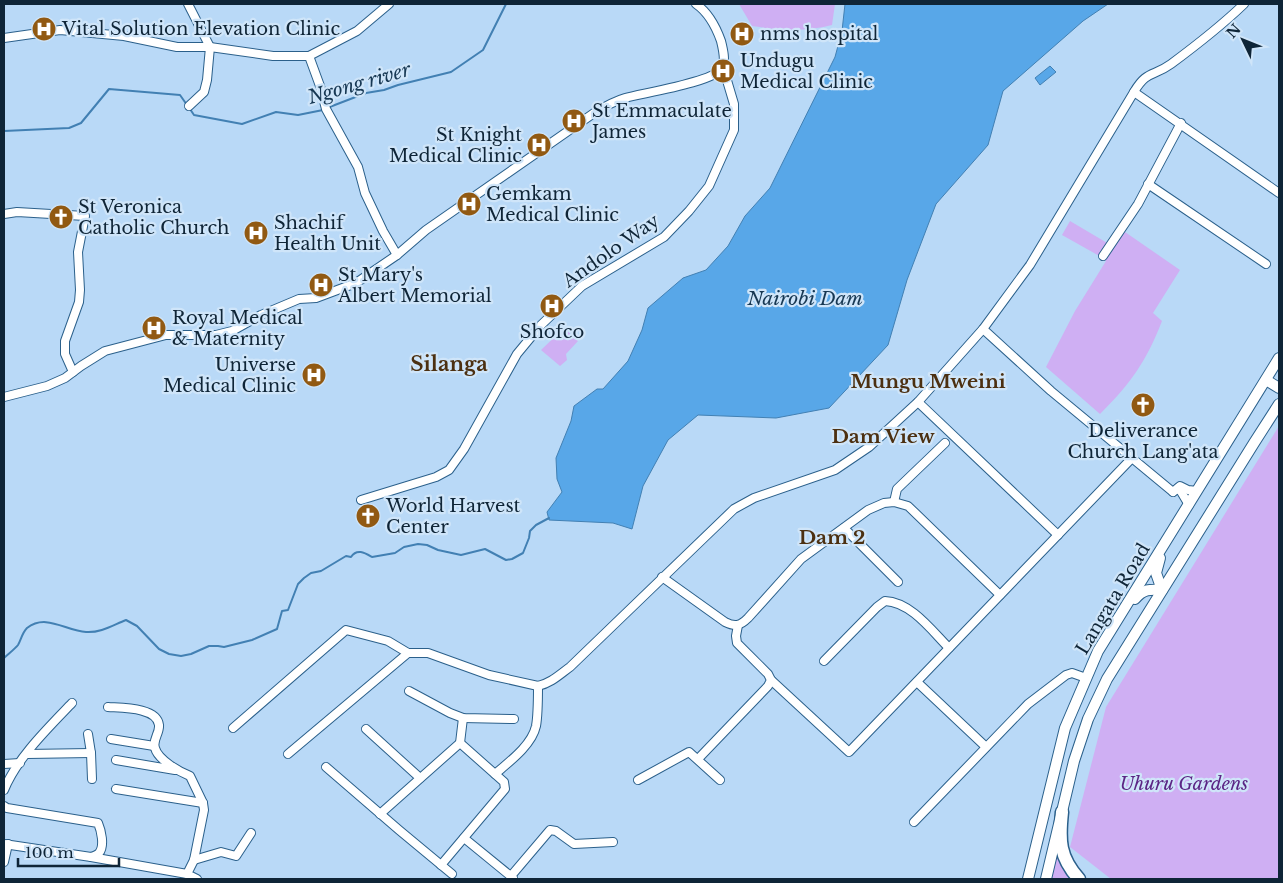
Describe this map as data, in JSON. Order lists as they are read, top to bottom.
{
  "streets": {
    "main road": ["Langata Road"],
    "street": ["Andolo Way"]
  },
  "districts": [
    "Silanga",
    "Mungu Mweini",
    "Dam View",
    "Dam 2"
  ],
  "water": ["Ngong river", "Nairobi Dam"],
  "parks": ["Uhuru Gardens"],
  "places": {
    "hospital": [
      "Vital Solution Elevation Clinic",
      "nms hospital",
      "Undugu Medical Clinic",
      "St Emmaculate James",
      "St Knight Medical Clinic",
      "Gemkam Medical Clinic",
      "Shachif Health Unit",
      "St Mary's Albert Memorial",
      "Shofco",
      "Royal Medical & Maternity",
      "Universe Medical Clinic"
    ],
    "church": ["St Veronica Catholic Church", "Deliverance Church Lang'ata", "World Harvest Center"]
  },
  "scale_bar": "100 m",
  "north": "top left"
}
